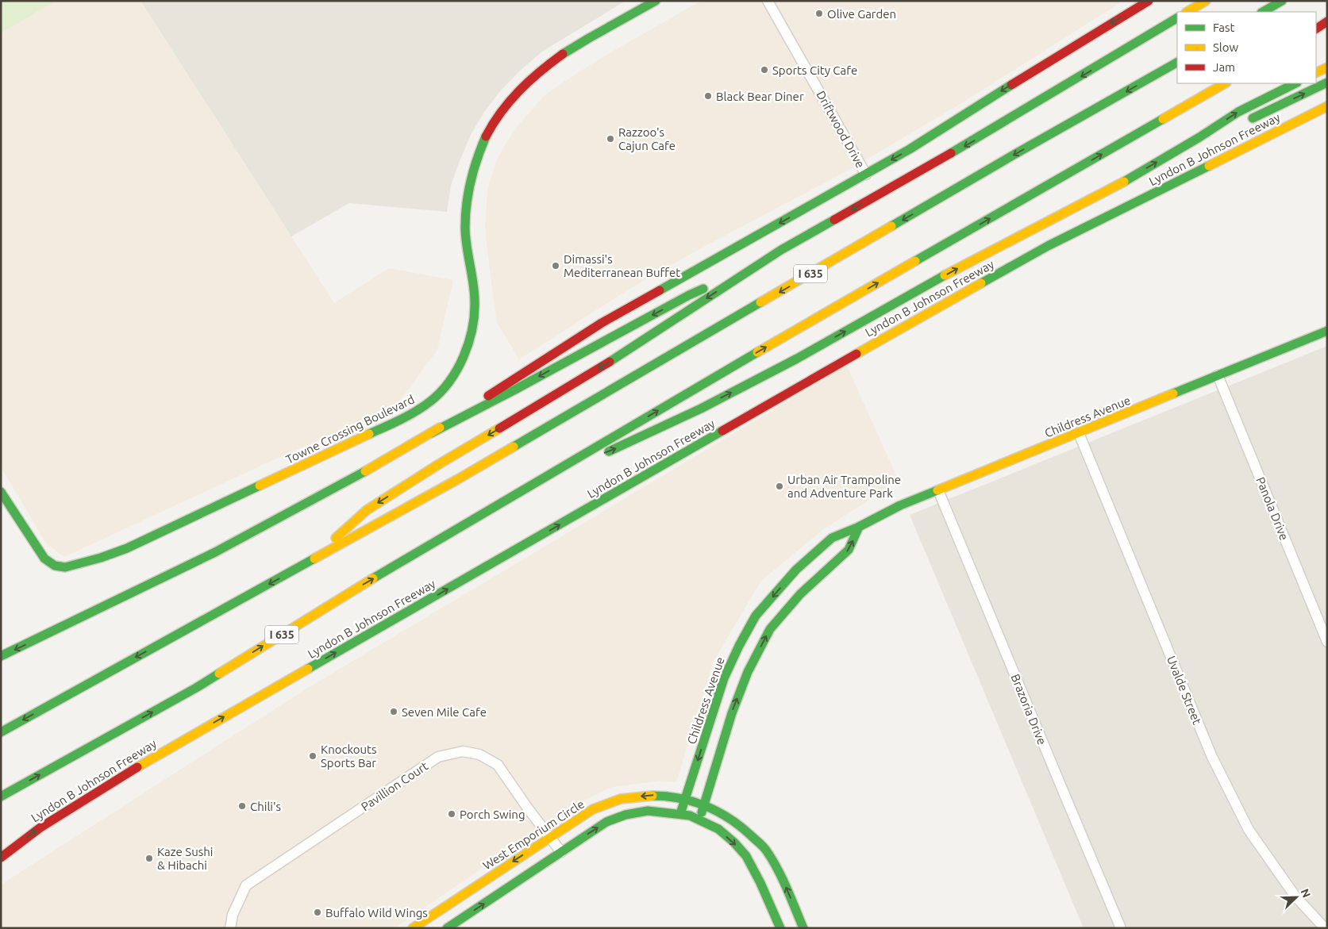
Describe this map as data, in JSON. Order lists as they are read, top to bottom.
{
  "streets": {
    "main road": [
      "Lyndon B Johnson Freeway",
      "I 635",
      "Childress Avenue",
      "Towne Crossing Boulevard",
      "West Emporium Circle"
    ],
    "street": [
      "Driftwood Drive",
      "Panola Drive",
      "Uvalde Street",
      "Brazoria Drive",
      "Pavillion Court"
    ]
  },
  "crossings": [
    ["Childress Avenue", "Panola Drive"],
    ["Childress Avenue", "Uvalde Street"],
    ["Childress Avenue", "Brazoria Drive"],
    ["Childress Avenue", "West Emporium Circle"],
    ["Pavillion Court", "West Emporium Circle"]
  ],
  "places": [
    "Olive Garden",
    "Sports City Cafe",
    "Black Bear Diner",
    "Razzoo's Cajun Cafe",
    "Dimassi's Mediterranean Buffet",
    "Urban Air Trampoline and Adventure Park",
    "Seven Mile Cafe",
    "Knockouts Sports Bar",
    "Chili's",
    "Porch Swing",
    "Kaze Sushi & Hibachi",
    "Buffalo Wild Wings"
  ],
  "legend": ["Fast", "Slow", "Jam"],
  "north": "top right"
}
